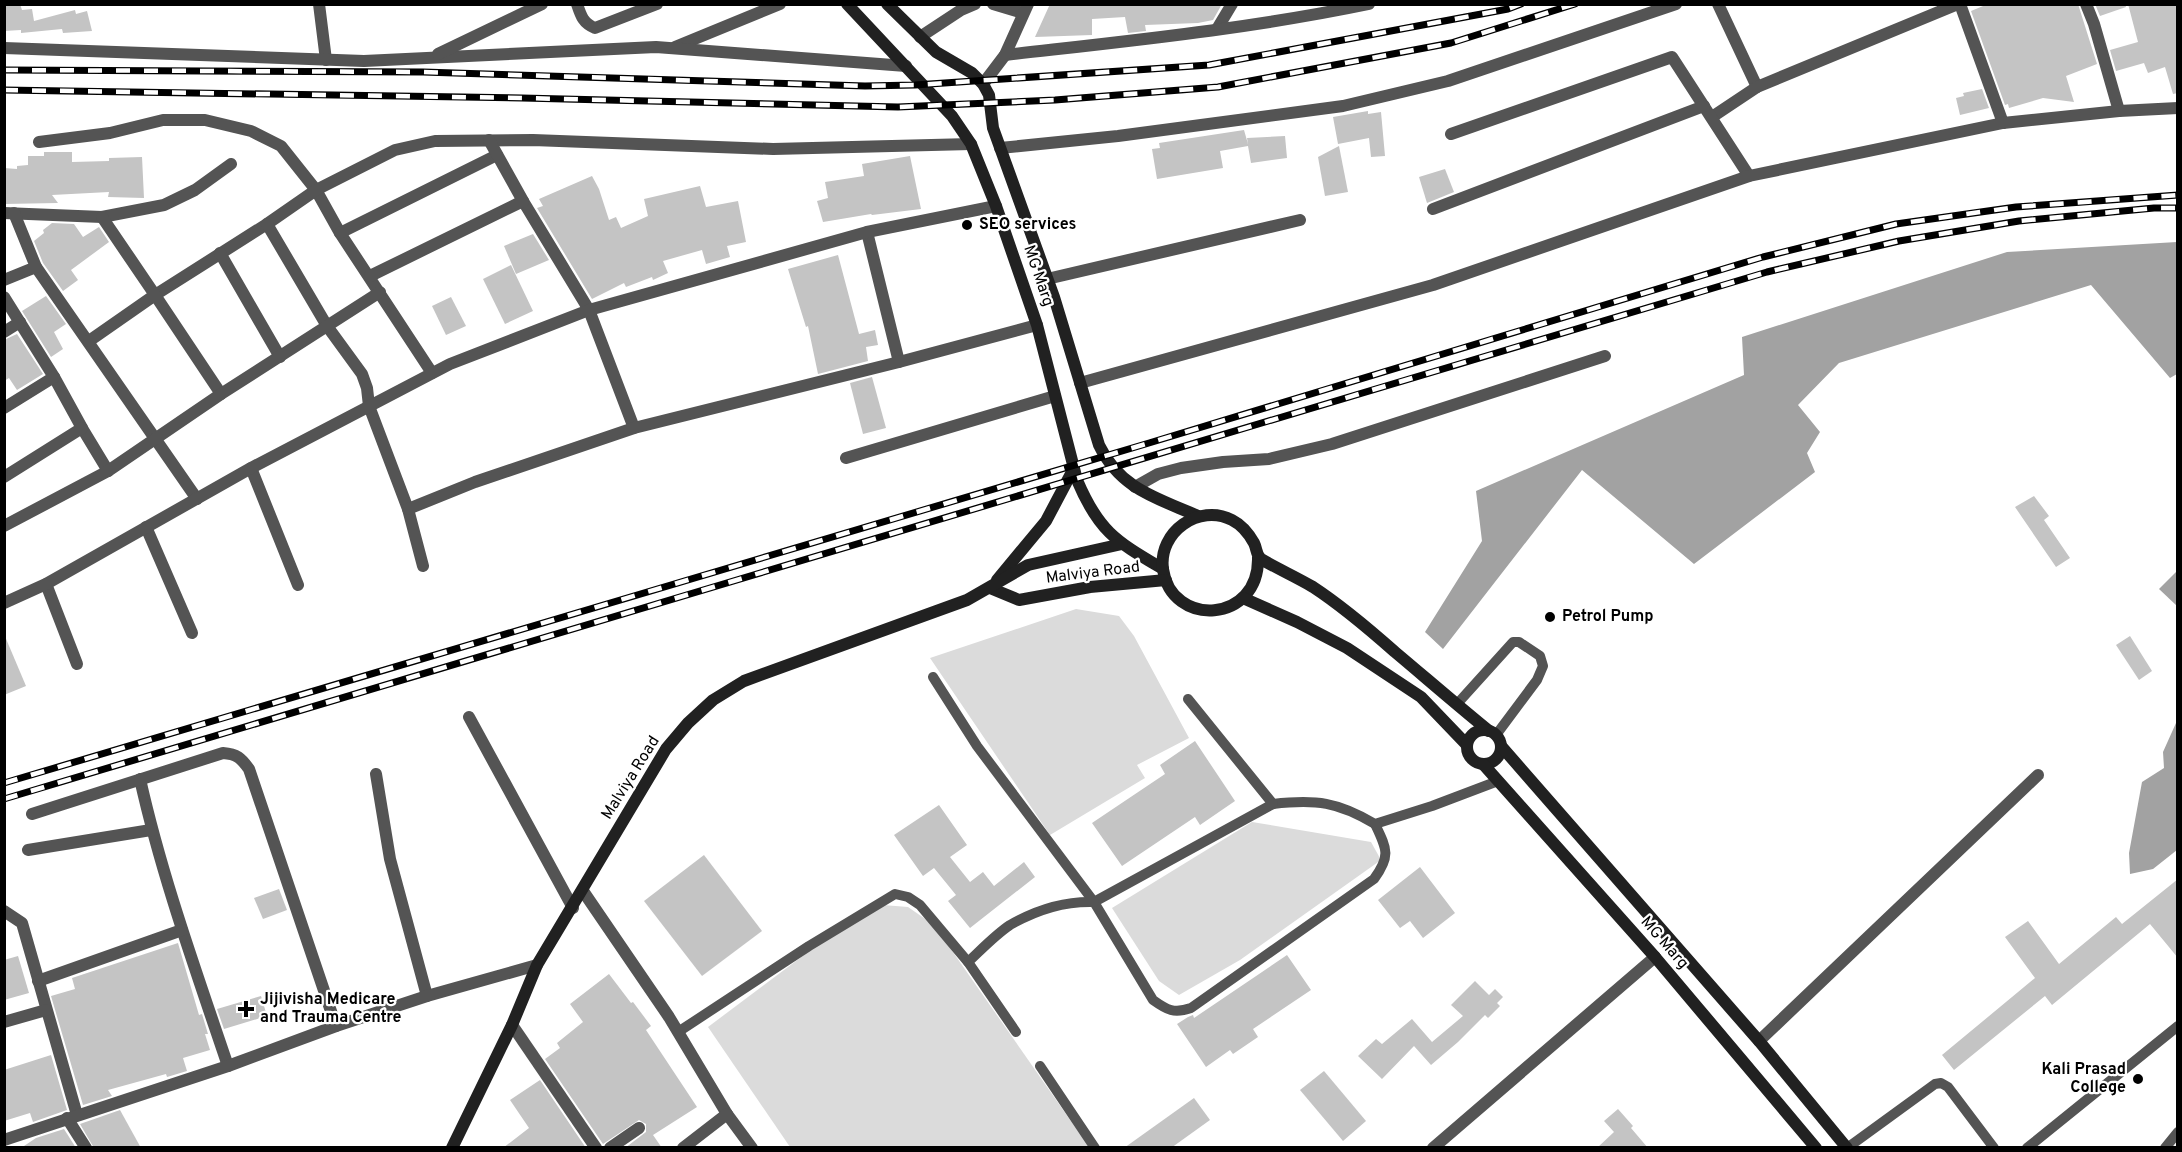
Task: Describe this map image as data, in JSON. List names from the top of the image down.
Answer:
{
  "streets": {
    "main road": ["MG Marg", "Malviya Road"]
  },
  "crossings": [
    ["MG Marg", "Malviya Road"]
  ],
  "places": {
    "other": ["SEO services", "Petrol Pump", "Kali Prasad College"],
    "health": ["Jijivisha Medicare and Trauma Centre"]
  }
}
